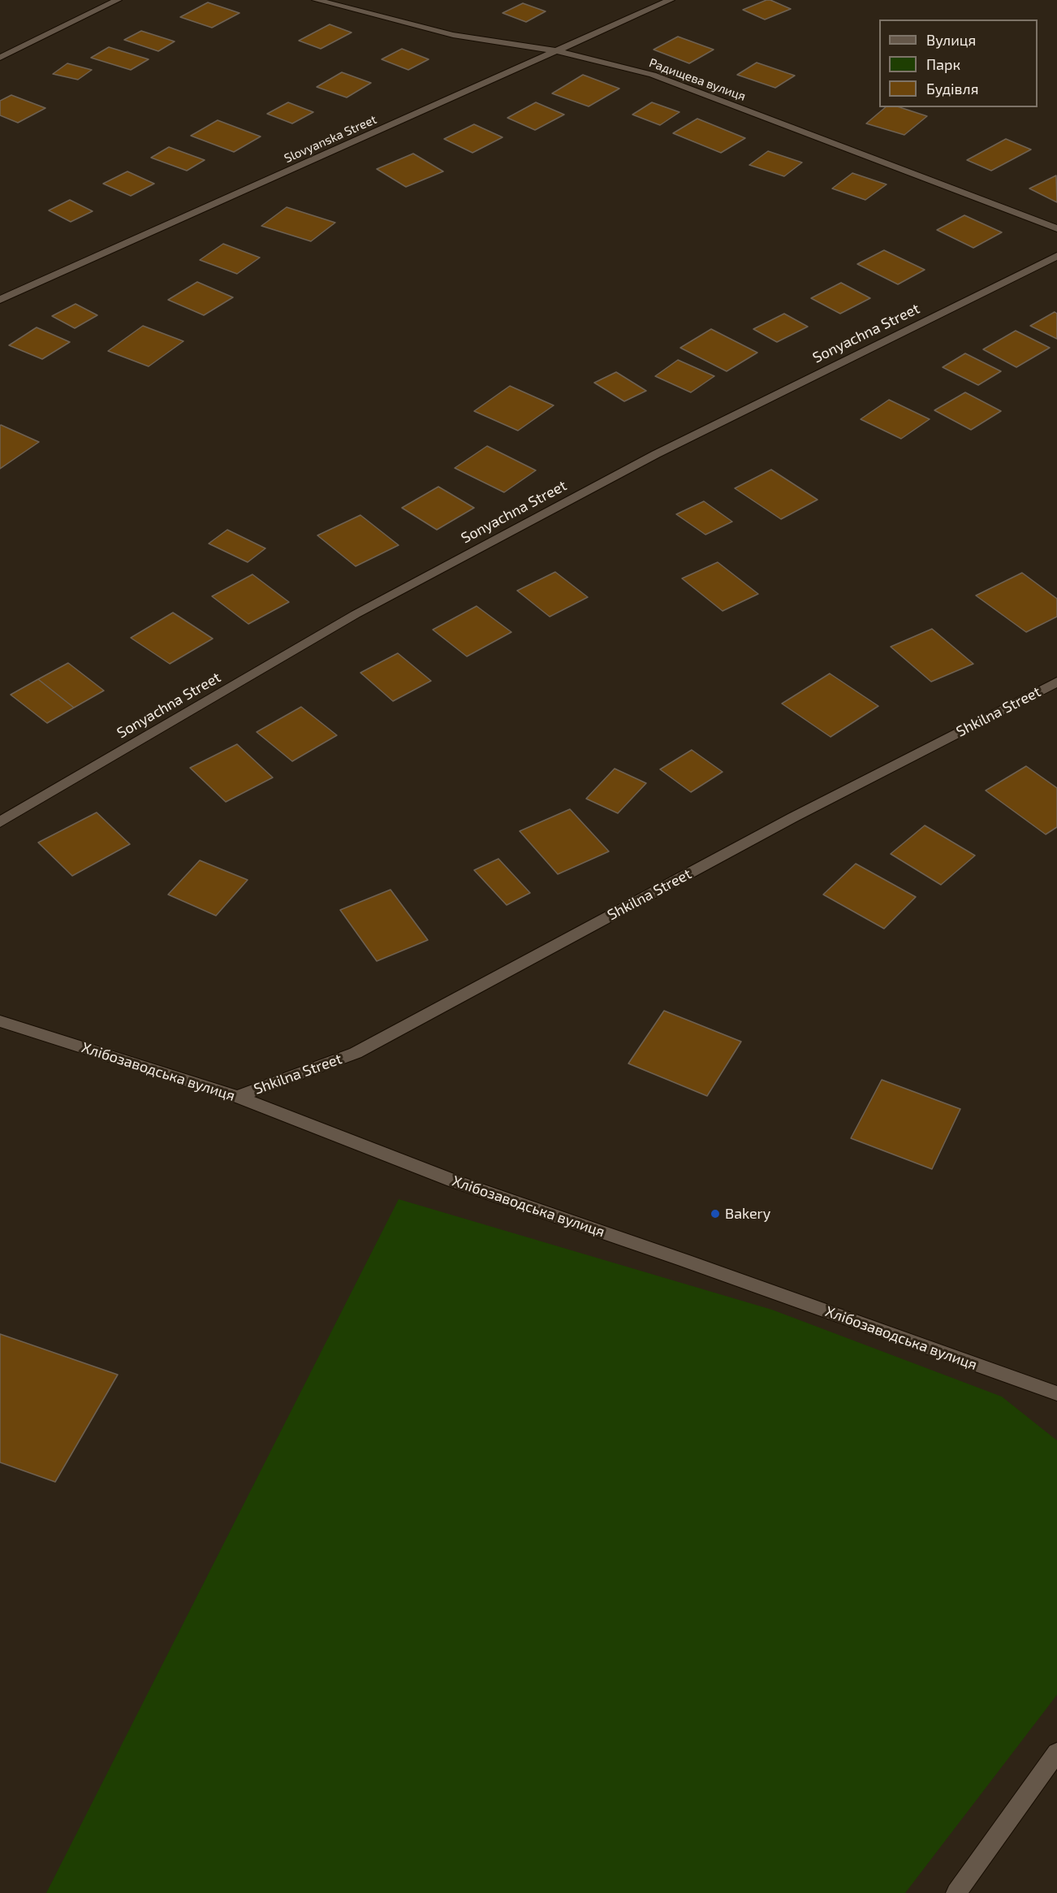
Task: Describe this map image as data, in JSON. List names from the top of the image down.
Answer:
{
  "streets": {
    "street": [
      "Радищева вулиця",
      "Slovyanska Street",
      "Sonyachna Street",
      "Shkilna Street",
      "Хлібозаводська вулиця"
    ]
  },
  "crossings": [
    ["Радищева вулиця", "Slovyanska Street"],
    ["Shkilna Street", "Хлібозаводська вулиця"]
  ],
  "places": ["Bakery"],
  "legend": ["Вулиця", "Парк", "Будівля"]
}
